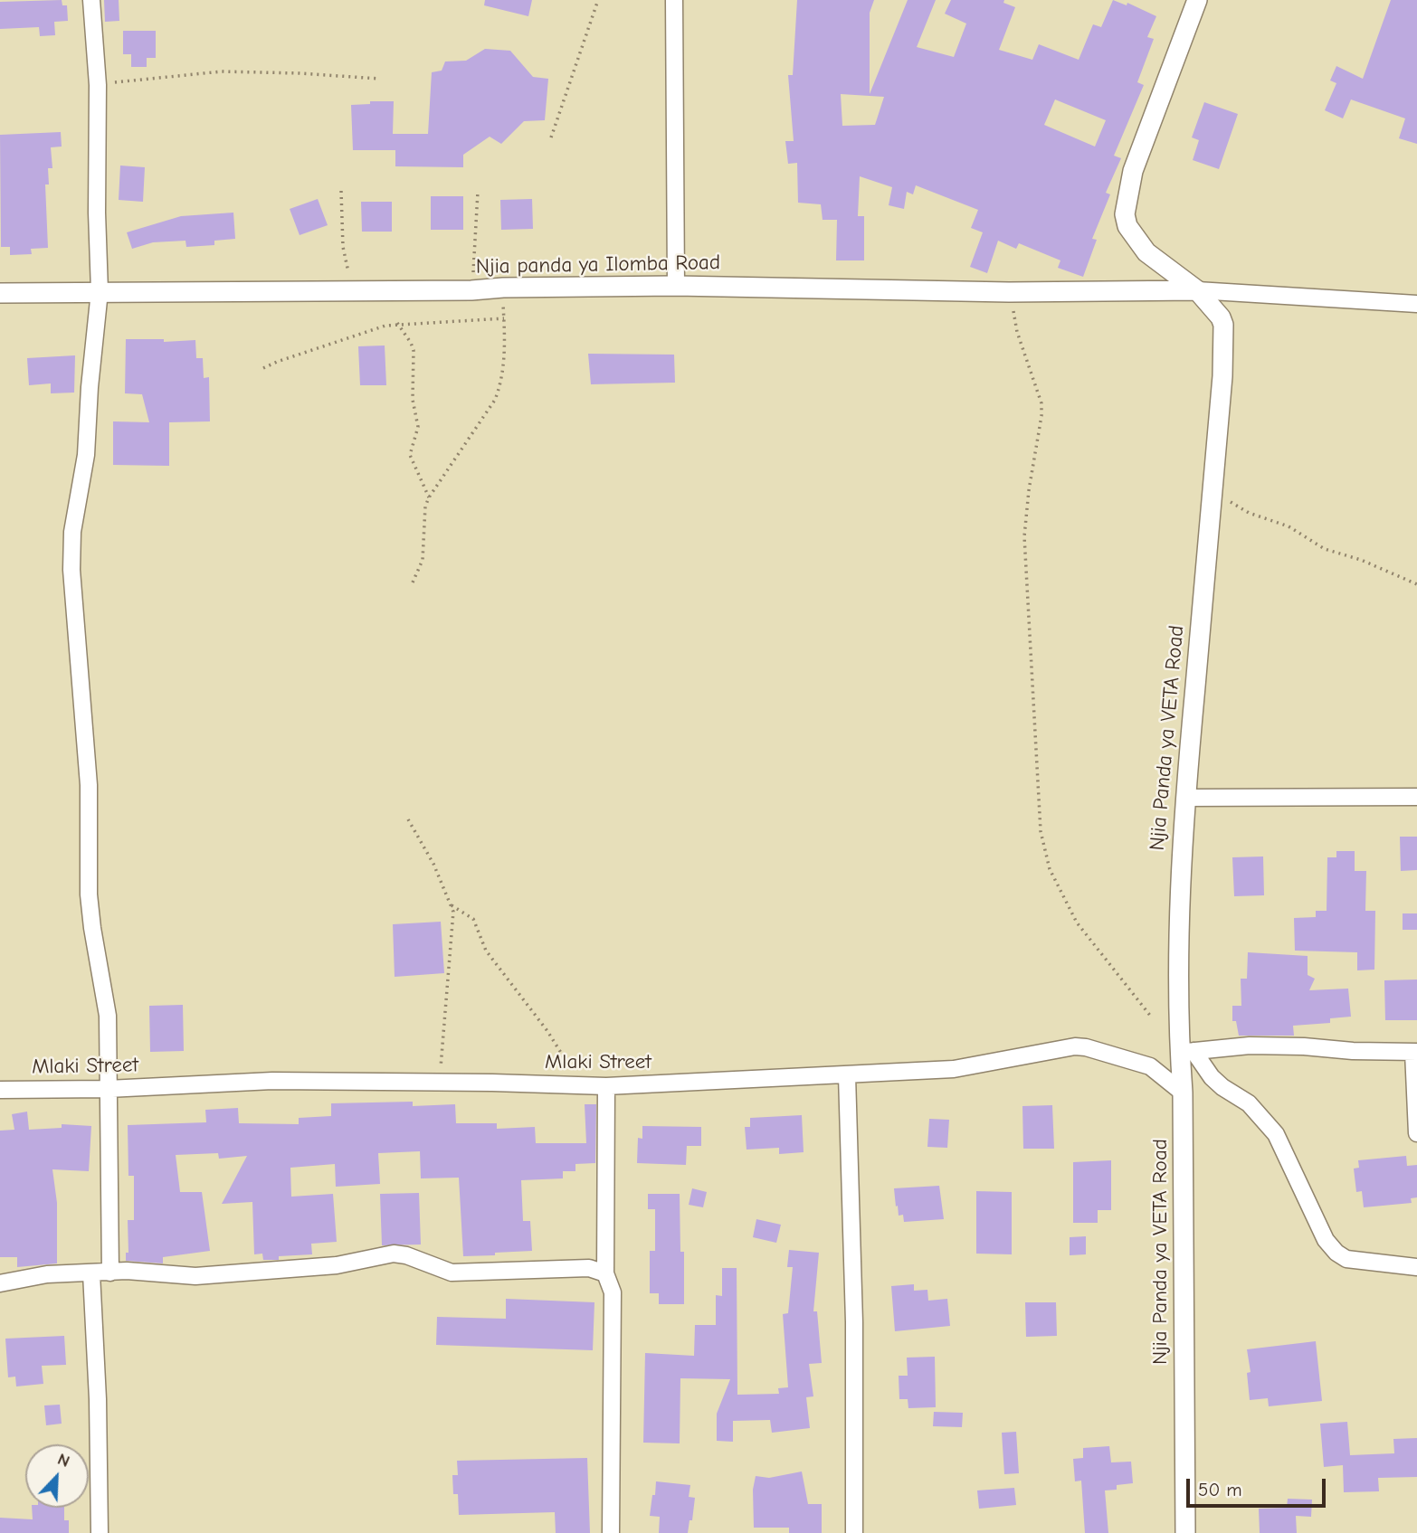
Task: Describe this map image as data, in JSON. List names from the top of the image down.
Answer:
{
  "streets": {
    "street": ["Njia panda ya Ilomba Road", "Njia Panda ya VETA Road", "Mlaki Street"]
  },
  "crossings": [
    ["Njia panda ya Ilomba Road", "Njia Panda ya VETA Road"],
    ["Njia Panda ya VETA Road", "Mlaki Street"]
  ],
  "scale_bar": "50 m",
  "north": "top right"
}
